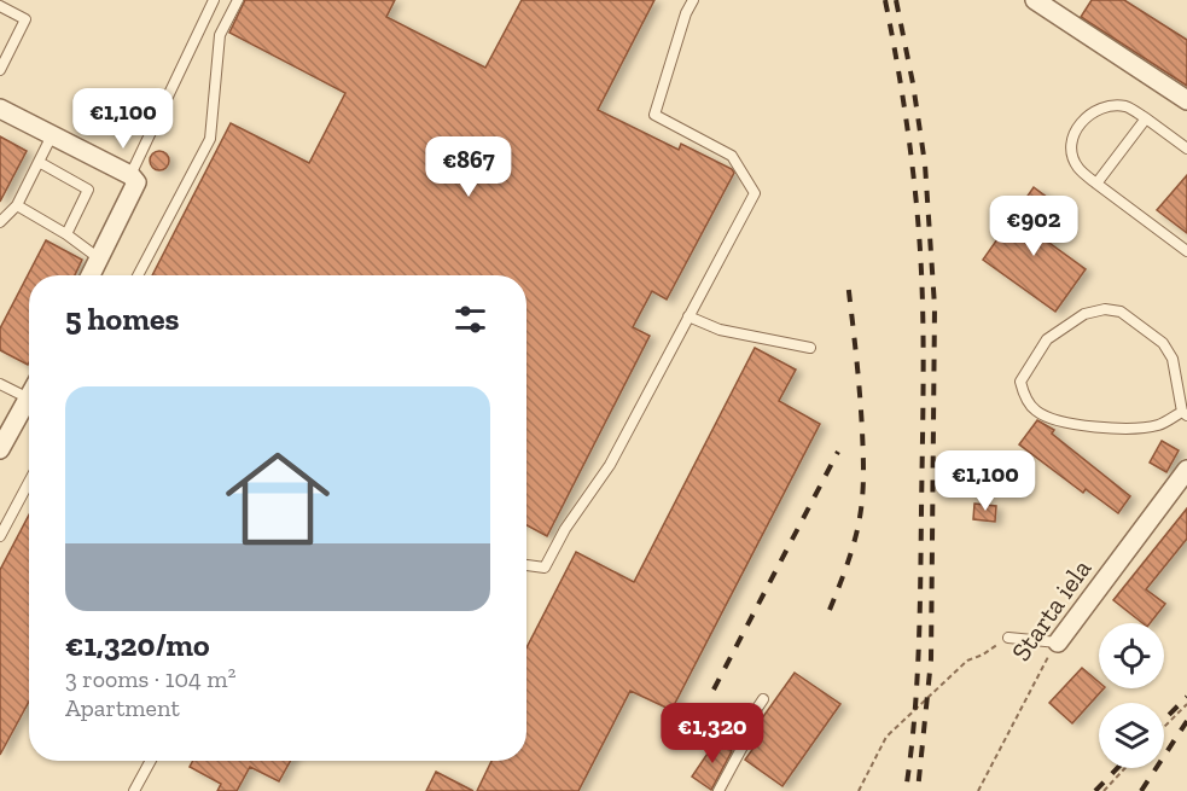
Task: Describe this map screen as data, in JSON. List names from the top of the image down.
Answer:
{
  "streets": {
    "street": ["Starta iela"]
  },
  "page": {
    "price": [
      "€1,100",
      "€867",
      "€902",
      "€1,100",
      "€1,320"
    ],
    "heading": "5 homes",
    "list": [
      {
        "name": "€1,320/mo",
        "note": "3 rooms · 104 m² · Apartment"
      }
    ]
  }
}
